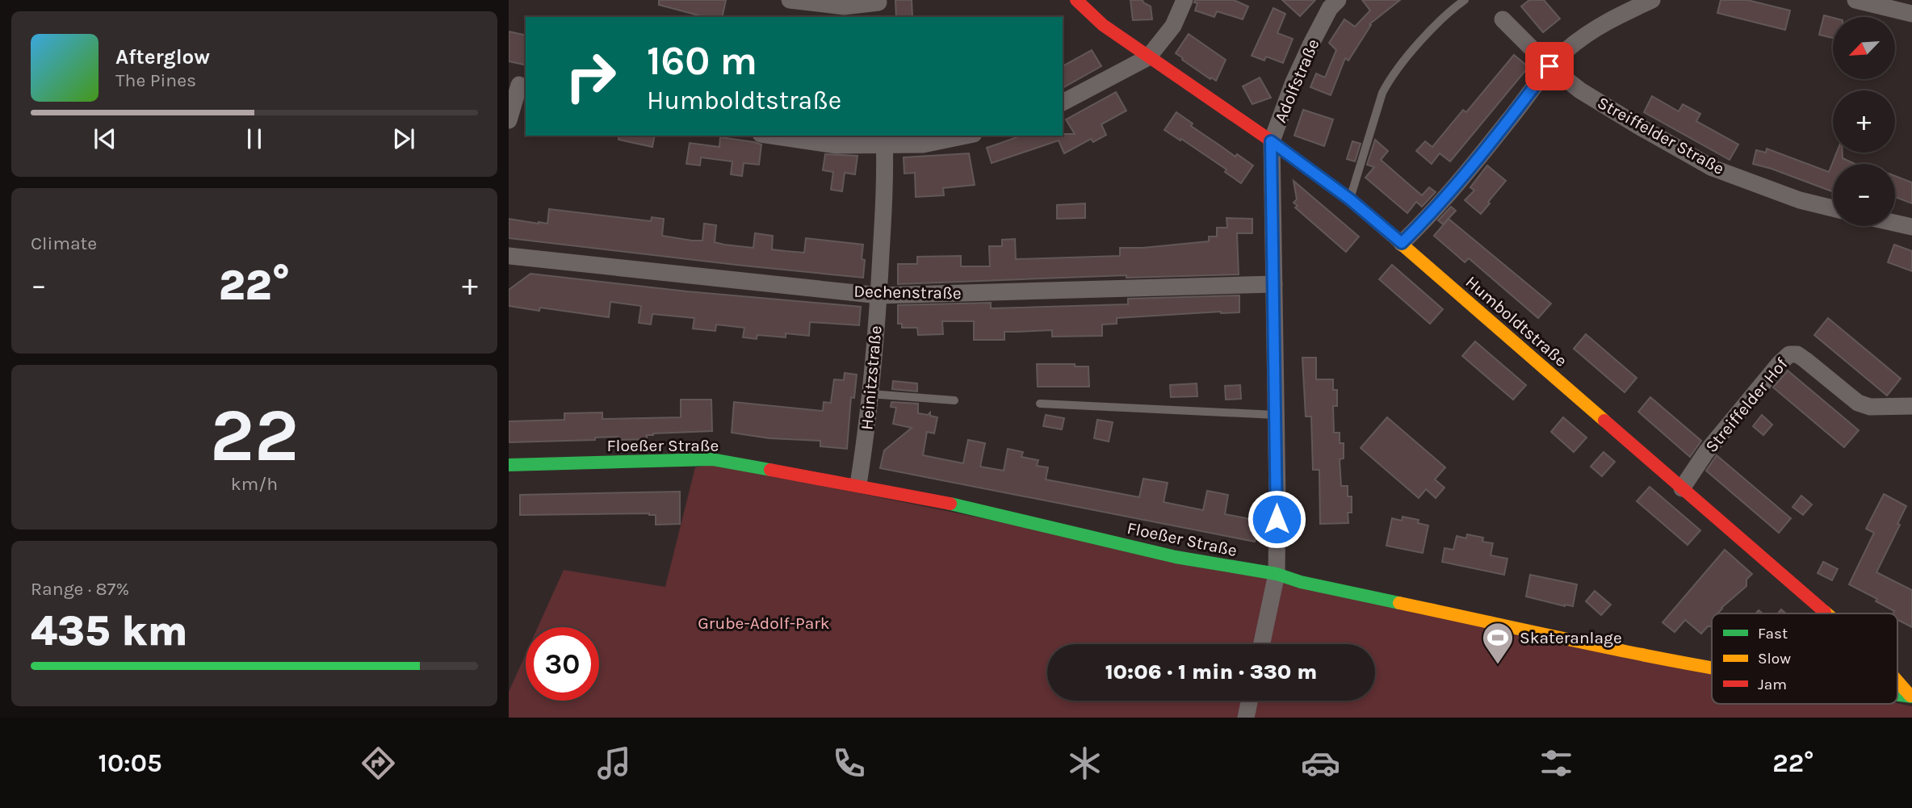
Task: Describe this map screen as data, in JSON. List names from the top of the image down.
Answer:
{
  "streets": {
    "street": [
      "Adolfstraße",
      "Streiffelder Straße",
      "Dechenstraße",
      "Humboldtstraße",
      "Heinitzstraße",
      "Streiffelder Hof",
      "Floeßer Straße"
    ]
  },
  "crossings": [
    ["Adolfstraße", "Dechenstraße"],
    ["Adolfstraße", "Humboldtstraße"],
    ["Adolfstraße", "Floeßer Straße"],
    ["Dechenstraße", "Heinitzstraße"],
    ["Humboldtstraße", "Streiffelder Hof"],
    ["Heinitzstraße", "Floeßer Straße"]
  ],
  "parks": ["Grube-Adolf-Park"],
  "places": {
    "sports": ["Skateranlage"]
  },
  "legend": ["Fast", "Slow", "Jam"],
  "north": "bottom left",
  "page": {
    "map_buttons": ["+", "−"],
    "turn": ["160 m", "Humboldtstraße"],
    "song": ["Afterglow", "The Pines"],
    "tile": [
      "Climate",
      ["22", "km/h"],
      ["Range · 87%", "435 km"]
    ],
    "heat": ["−", "22°", "+"],
    "limit": "30",
    "trip": "10:06 · 1 min · 330 m",
    "tabs": ["10:05", "22°"]
  }
}
